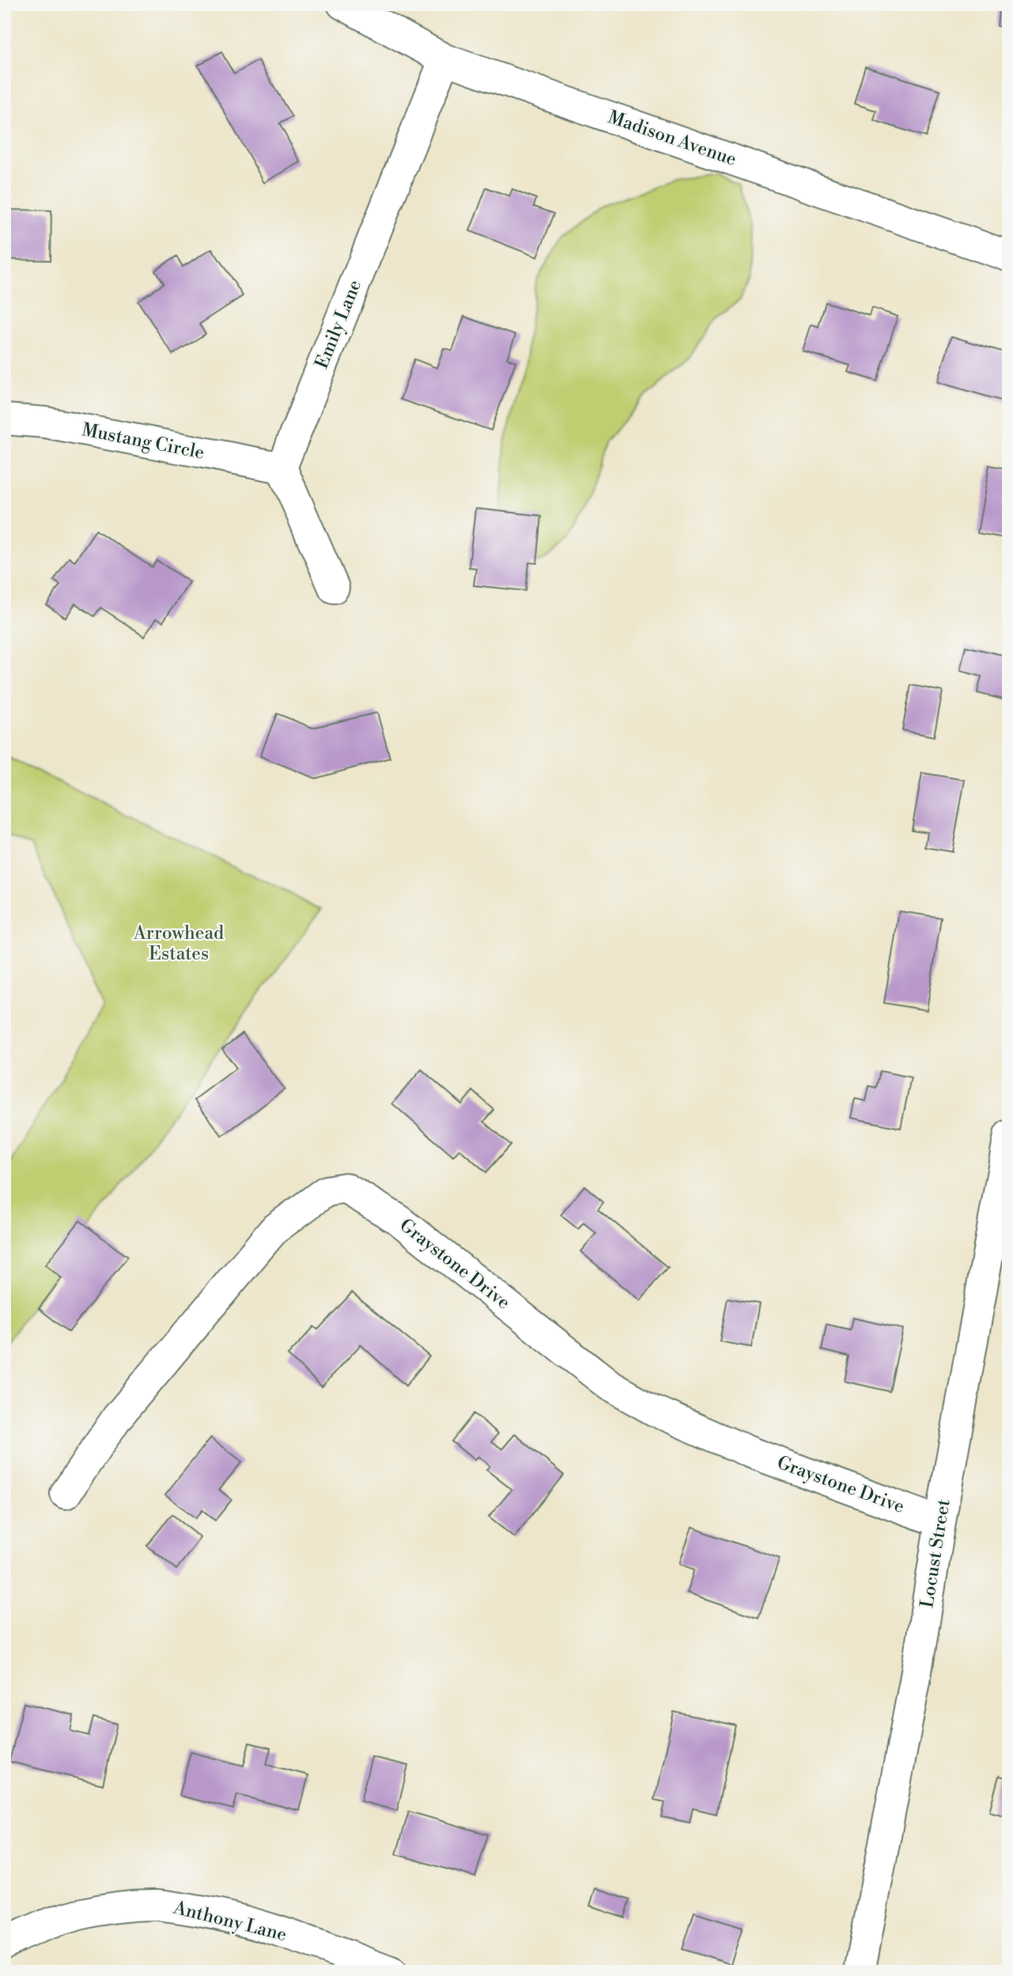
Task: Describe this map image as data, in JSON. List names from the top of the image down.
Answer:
{
  "streets": {
    "street": [
      "Madison Avenue",
      "Emily Lane",
      "Mustang Circle",
      "Graystone Drive",
      "Locust Street",
      "Anthony Lane"
    ]
  },
  "crossings": [
    ["Madison Avenue", "Emily Lane"],
    ["Emily Lane", "Mustang Circle"],
    ["Graystone Drive", "Locust Street"]
  ],
  "parks": ["Arrowhead Estates"]
}
